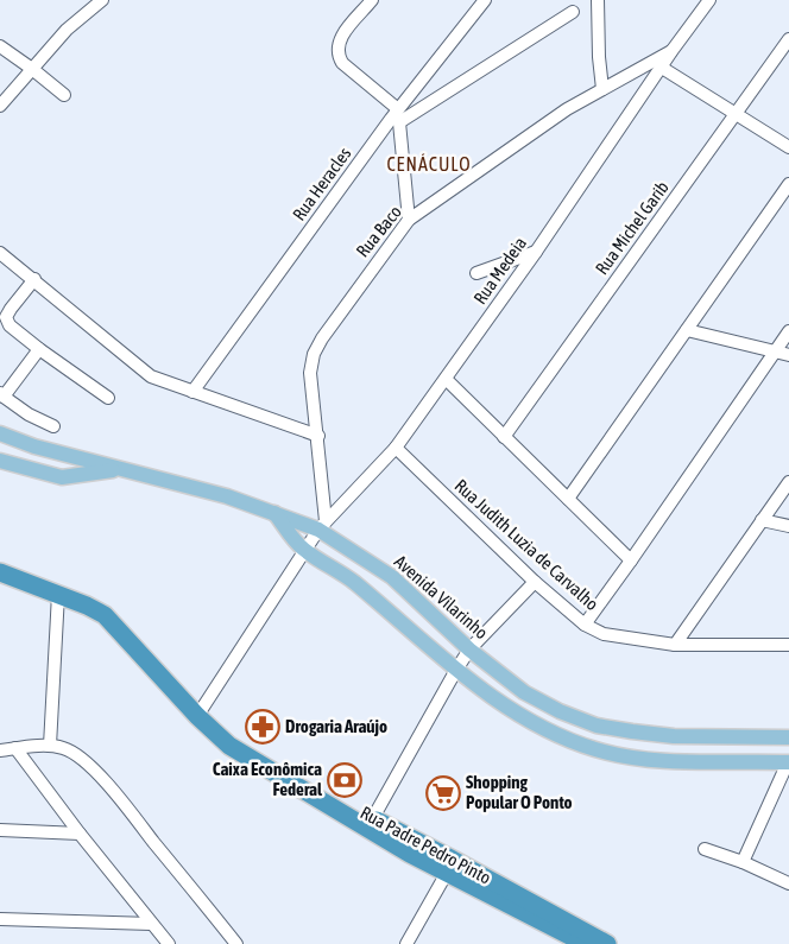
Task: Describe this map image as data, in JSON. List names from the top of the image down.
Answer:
{
  "streets": {
    "highway": ["Rua Padre Pedro Pinto"],
    "main road": ["Avenida Vilarinho"],
    "street": [
      "Rua Heracles",
      "Rua Michel Garib",
      "Rua Baco",
      "Rua Medeia",
      "Rua Judith Luzia de Carvalho"
    ]
  },
  "crossings": [
    ["Rua Baco", "Rua Medeia"],
    ["Rua Baco", "Avenida Vilarinho"],
    ["Rua Medeia", "Rua Judith Luzia de Carvalho"],
    ["Rua Medeia", "Avenida Vilarinho"],
    ["Rua Medeia", "Rua Padre Pedro Pinto"]
  ],
  "districts": ["CENÁCULO"],
  "places": {
    "pharmacy": ["Drogaria Araújo"],
    "bank": ["Caixa Econômica Federal"],
    "supermarket": ["Shopping Popular O Ponto"]
  }
}
